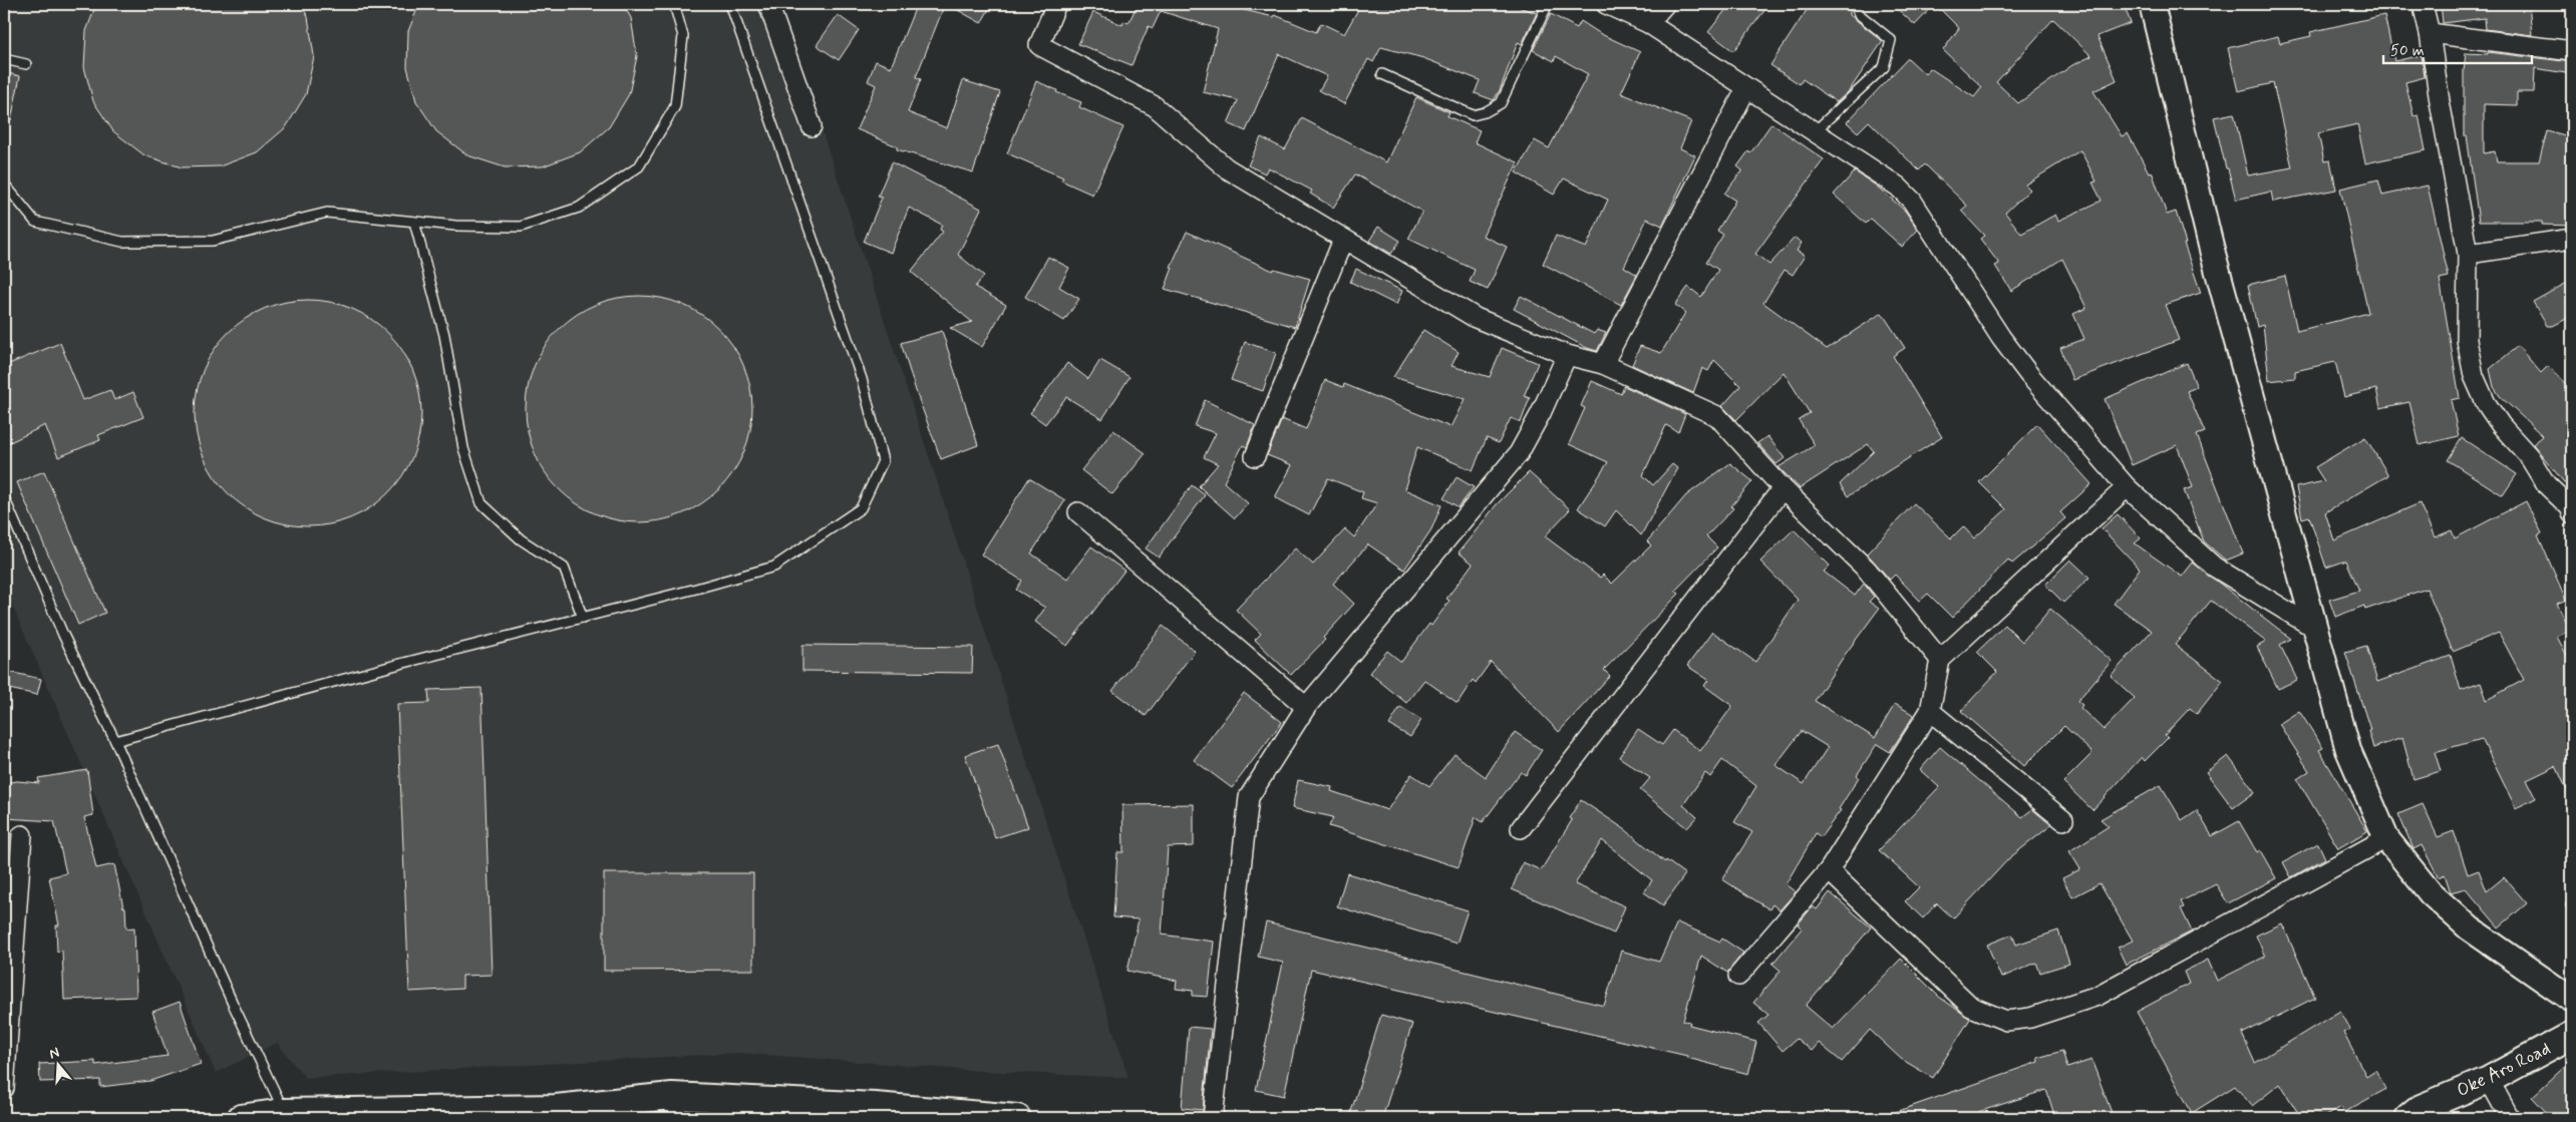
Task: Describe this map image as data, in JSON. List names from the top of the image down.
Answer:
{
  "streets": {
    "main road": ["Oke Aro Road"]
  },
  "scale_bar": "50 m",
  "north": "top"
}
